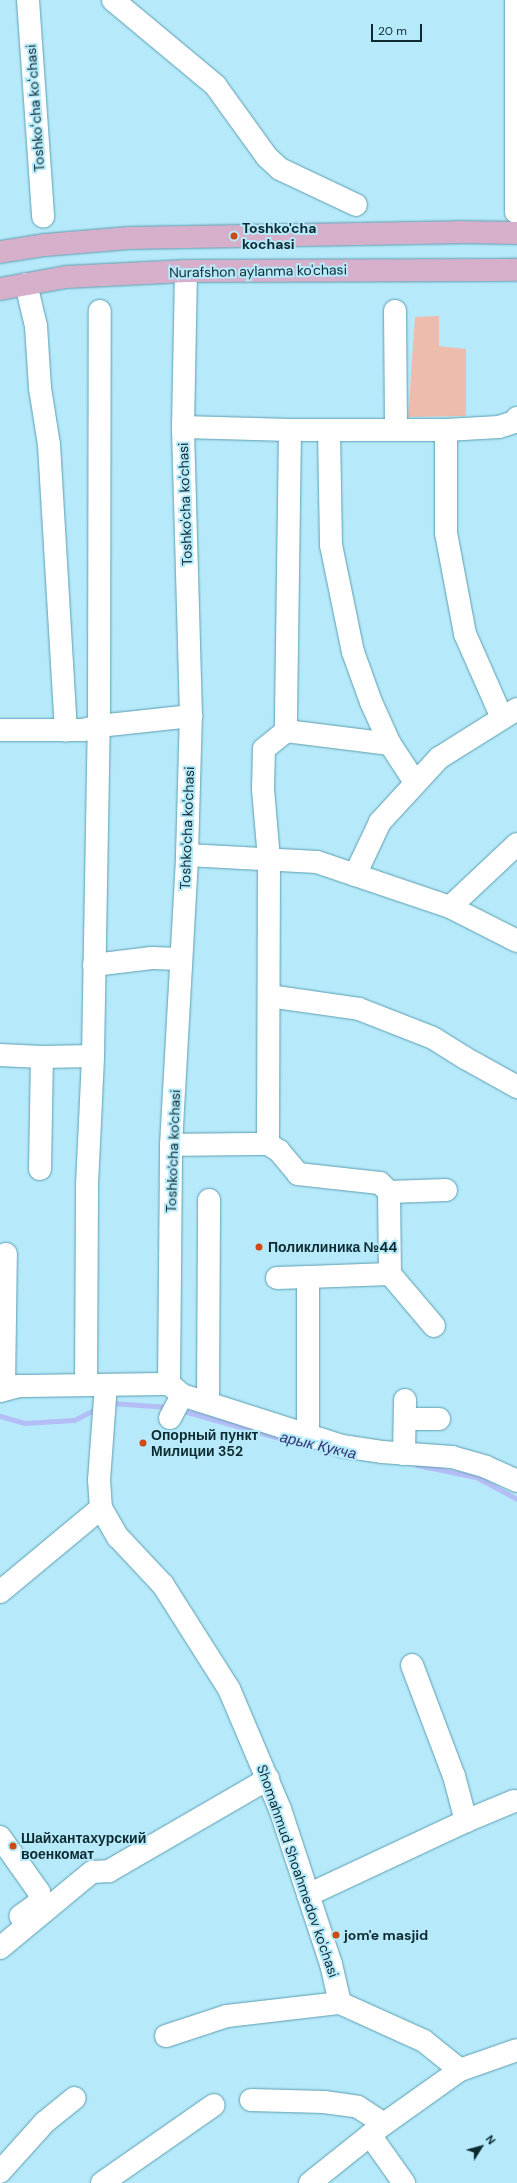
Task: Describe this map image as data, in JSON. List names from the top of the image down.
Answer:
{
  "streets": {
    "main road": ["Nurafshon aylanma ko'chasi"],
    "street": ["Toshkoʻcha koʻchasi", "Toshko'cha ko'chasi", "Shomahmud Shoahmedov ko'chasi"]
  },
  "crossings": [
    ["Nurafshon aylanma ko'chasi", "Toshko'cha ko'chasi"]
  ],
  "water": ["арык Кукча"],
  "places": [
    "Toshko'cha kochasi",
    "Поликлиника №44",
    "Опорный пункт Милиции 352",
    "Шайхантахурский военкомат",
    "jom'e masjid"
  ],
  "scale_bar": "20 m",
  "north": "top right"
}
